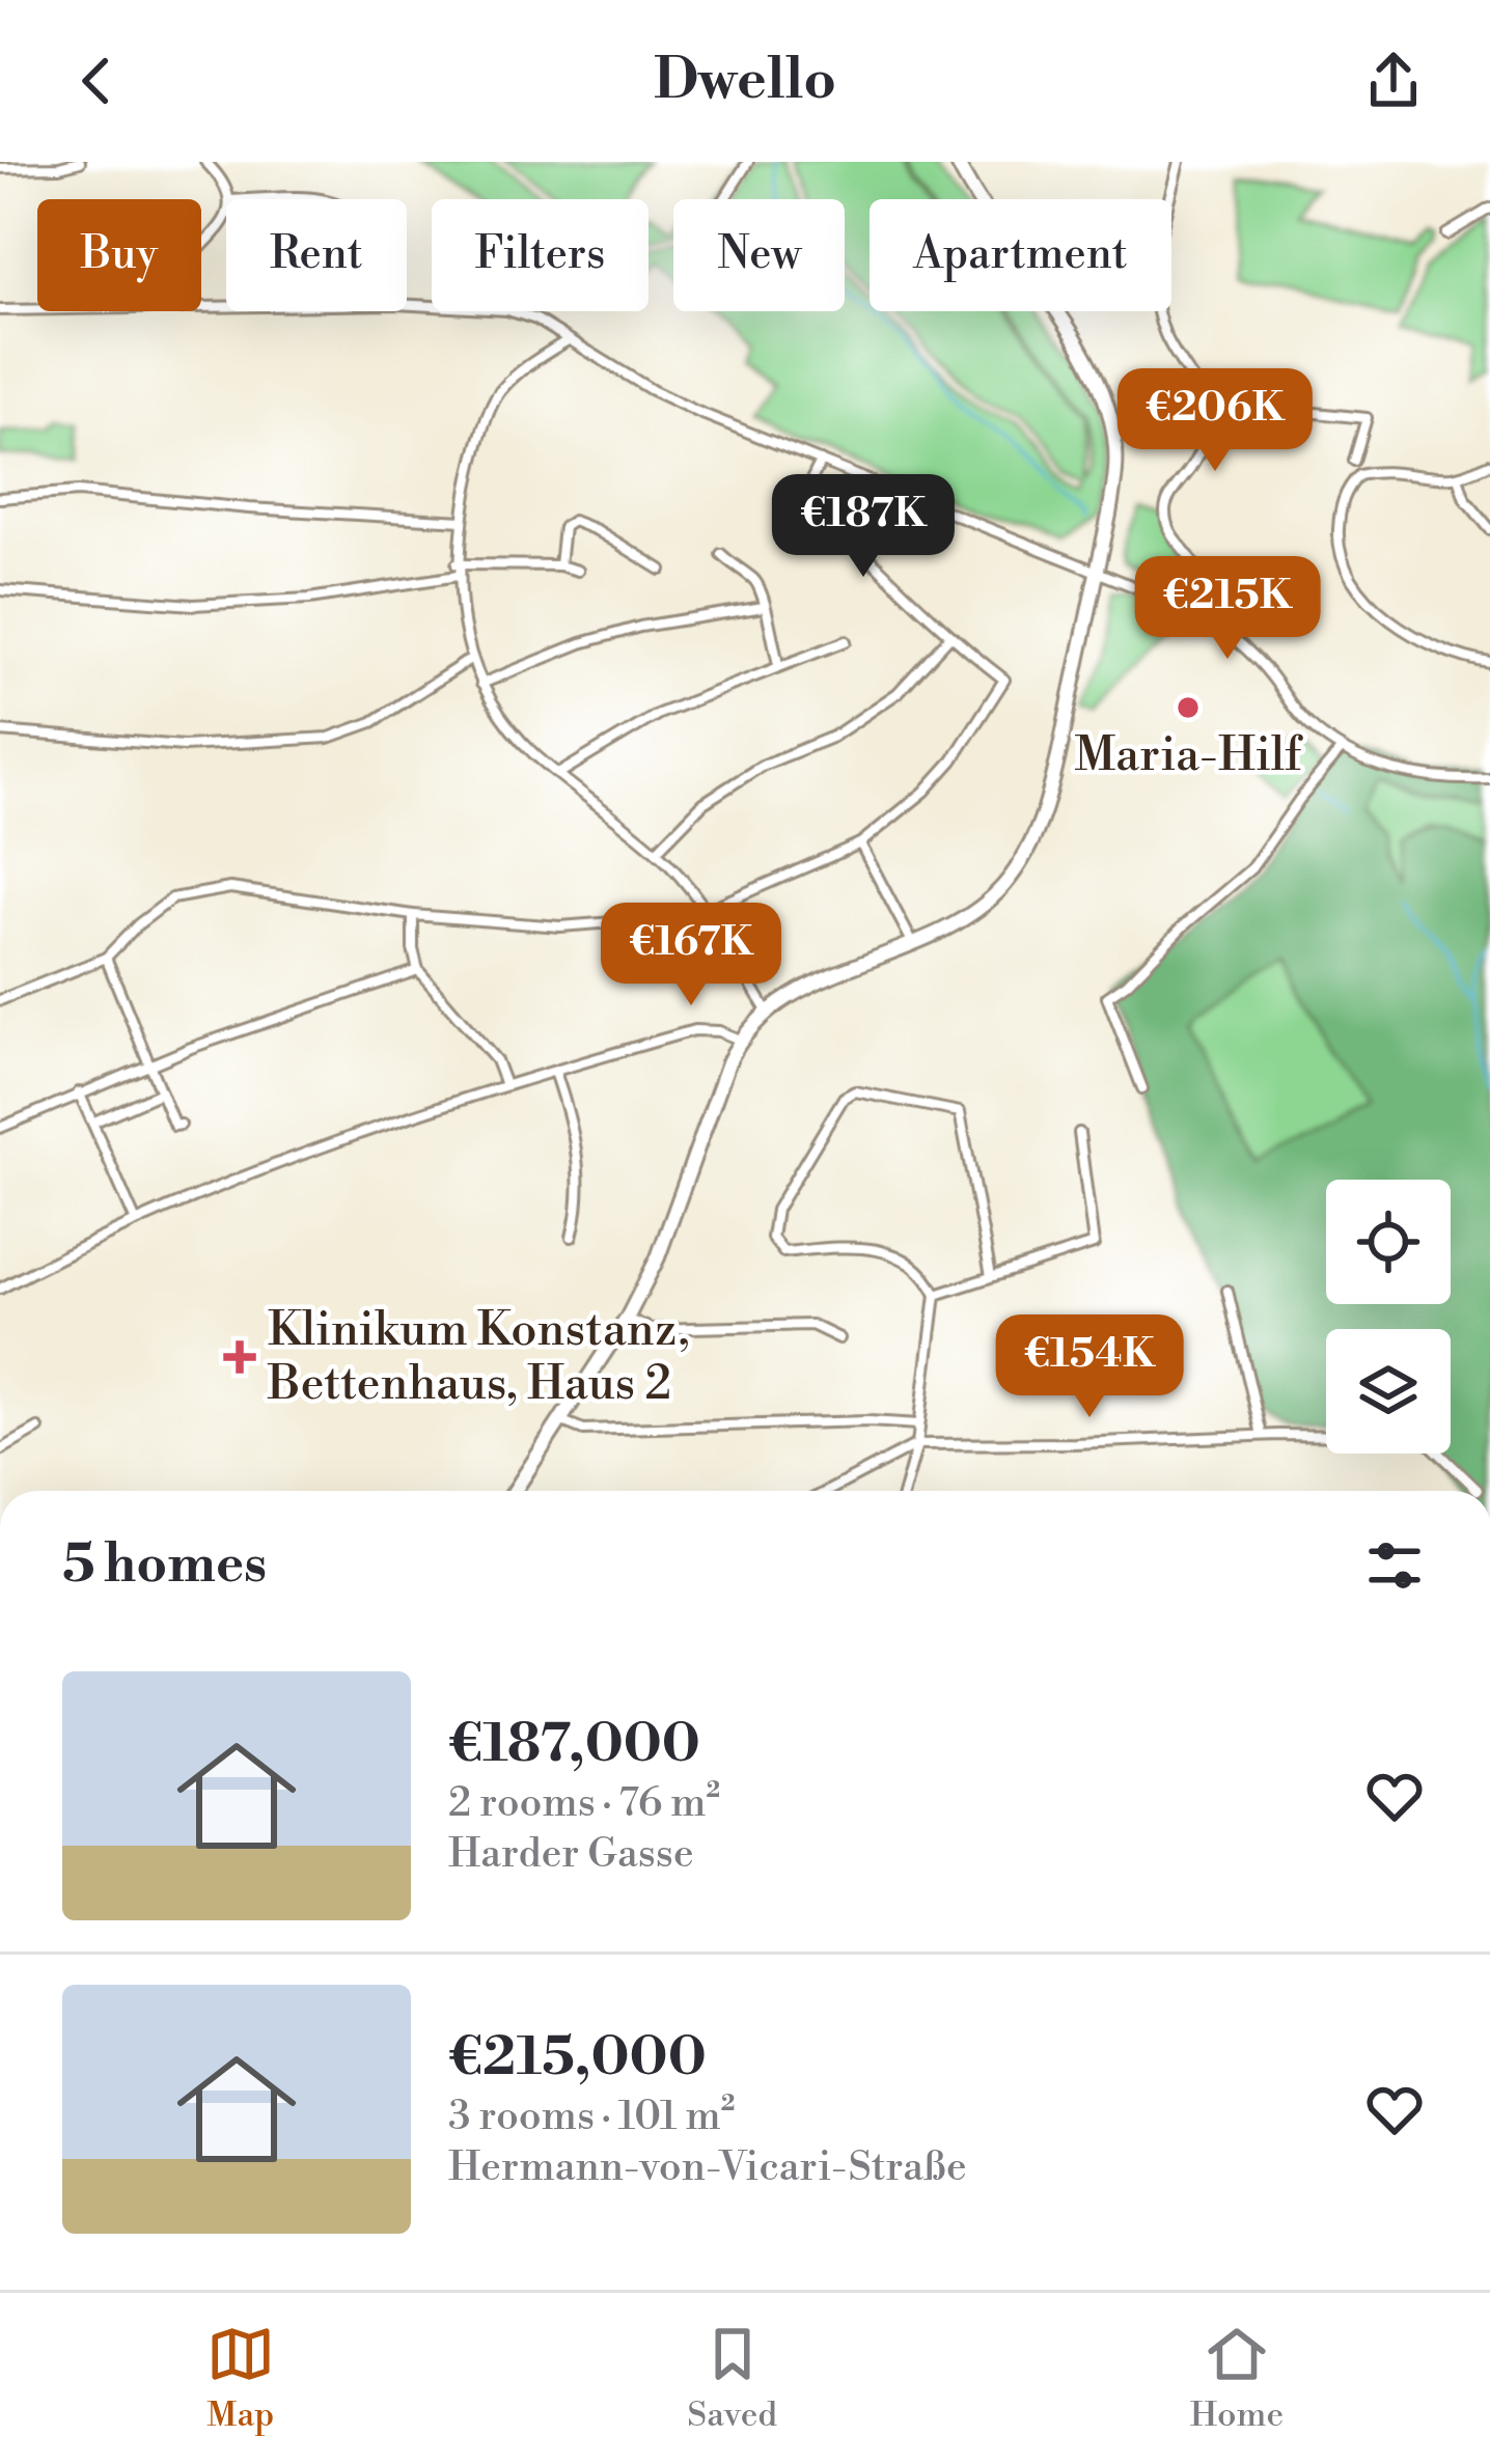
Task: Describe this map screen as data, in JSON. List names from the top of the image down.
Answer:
{
  "places": {
    "other": ["Maria-Hilf"],
    "health": ["Klinikum Konstanz, Bettenhaus, Haus 2"]
  },
  "page": {
    "header": "Dwello",
    "chip": [
      "Buy",
      "Rent",
      "Filters",
      "New",
      "Apartment"
    ],
    "price": [
      "€206K",
      "€187K",
      "€215K",
      "€167K",
      "€154K"
    ],
    "heading": "5 homes",
    "list": [
      {
        "name": "€187,000",
        "note": "2 rooms · 76 m² · Harder Gasse"
      },
      {
        "name": "€215,000",
        "note": "3 rooms · 101 m² · Hermann-von-Vicari-Straße"
      }
    ],
    "tabs": ["Map", "Saved", "Home"]
  }
}
